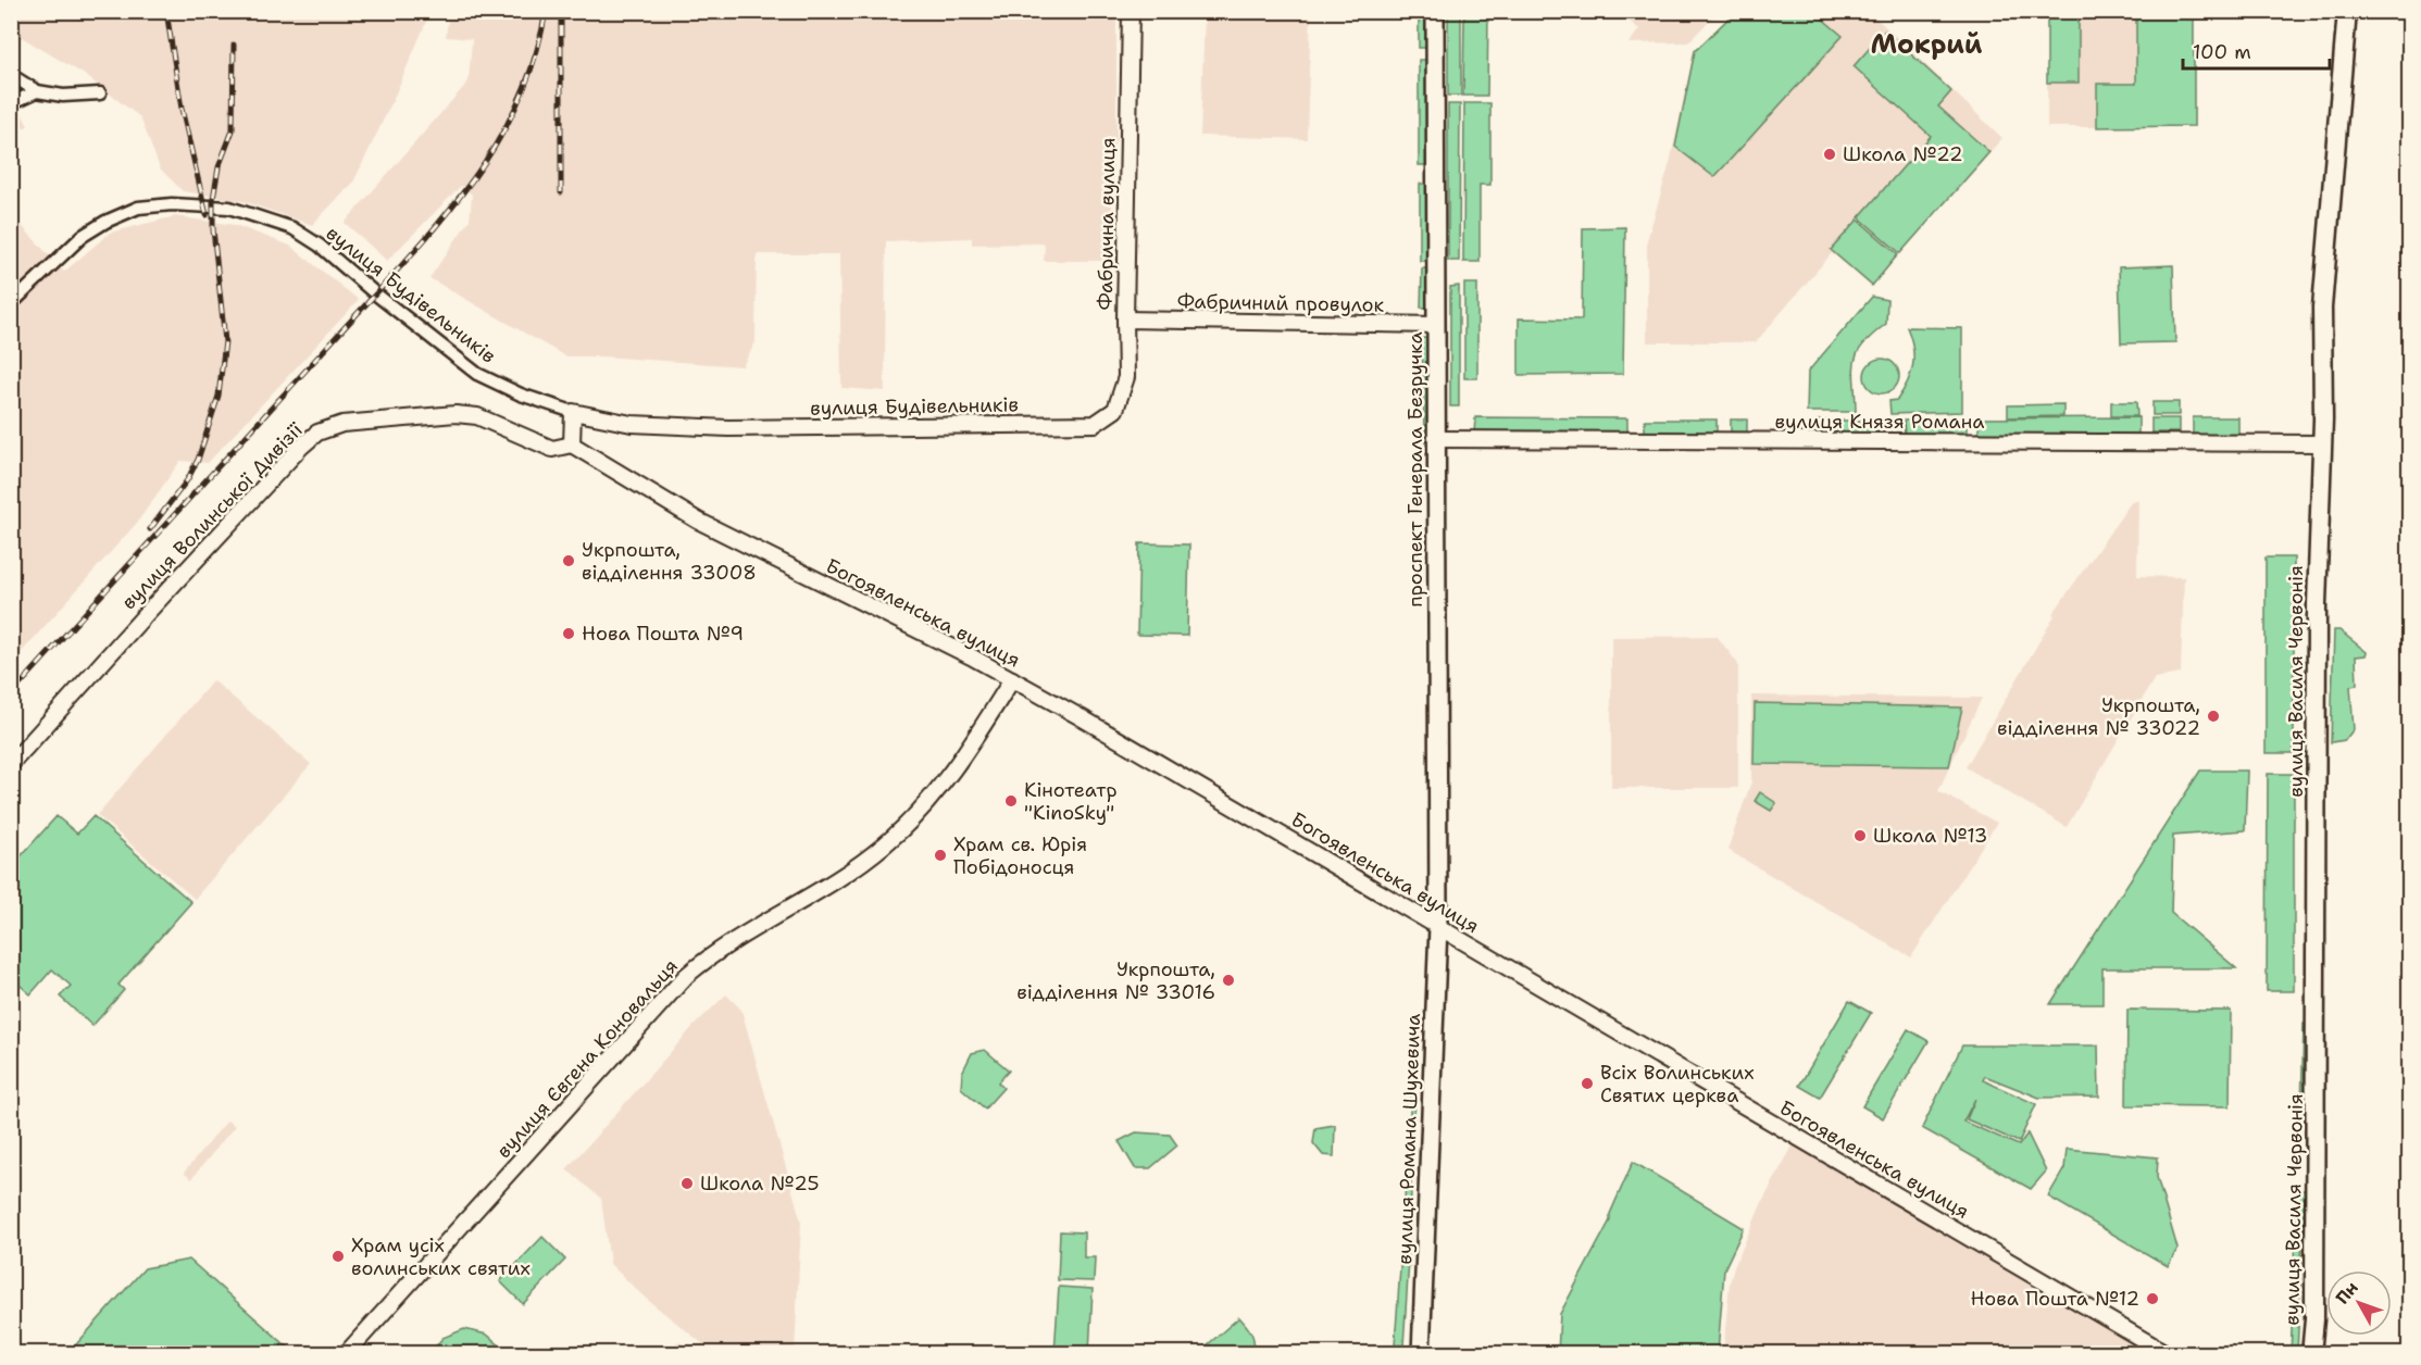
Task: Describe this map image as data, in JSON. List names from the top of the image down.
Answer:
{
  "streets": {
    "main road": ["проспект Генерала Безручка", "вулиця Василя Червонія", "вулиця Романа Шухевича"],
    "street": [
      "Фабрична вулиця",
      "вулиця Будівельників",
      "Фабричний провулок",
      "вулиця Князя Романа",
      "вулиця Волинської Дивізії",
      "Богоявленська вулиця",
      "вулиця Євгена Коновальця"
    ]
  },
  "crossings": [
    ["Фабрична вулиця", "вулиця Будівельників"],
    ["Фабрична вулиця", "Фабричний провулок"],
    ["Фабричний провулок", "проспект Генерала Безручка"],
    ["вулиця Князя Романа", "проспект Генерала Безручка"],
    ["вулиця Князя Романа", "вулиця Василя Червонія"],
    ["проспект Генерала Безручка", "Богоявленська вулиця"],
    ["проспект Генерала Безручка", "вулиця Романа Шухевича"],
    ["вулиця Волинської Дивізії", "Богоявленська вулиця"],
    ["Богоявленська вулиця", "вулиця Євгена Коновальця"],
    ["Богоявленська вулиця", "вулиця Романа Шухевича"]
  ],
  "districts": ["Мокрий"],
  "places": [
    "Школа №22",
    "Укрпошта, відділення 33008",
    "Нова Пошта №9",
    "Укрпошта, відділення № 33022",
    "Кінотеатр \"KinoSky\"",
    "Школа №13",
    "Храм св. Юрія Побідоносця",
    "Укрпошта, відділення № 33016",
    "Всіх Волинських Святих церква",
    "Школа №25",
    "Храм усіх волинських святих",
    "Нова Пошта №12"
  ],
  "scale_bar": "100 m",
  "north": "top left"
}
